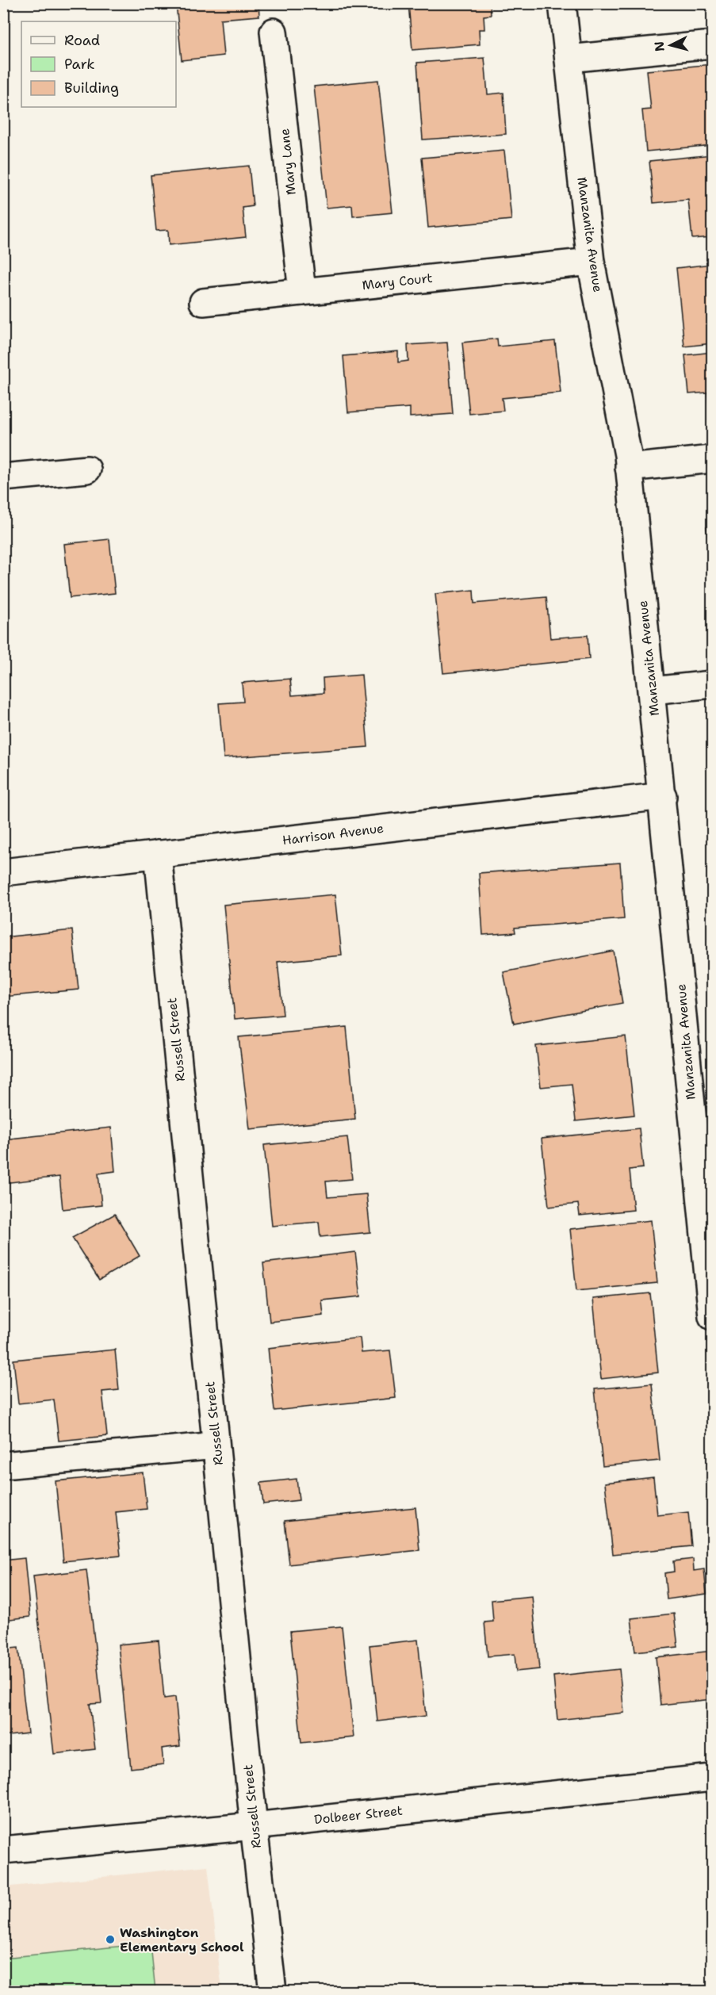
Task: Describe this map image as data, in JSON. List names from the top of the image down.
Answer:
{
  "streets": {
    "street": [
      "Mary Lane",
      "Manzanita Avenue",
      "Mary Court",
      "Harrison Avenue",
      "Russell Street",
      "Dolbeer Street"
    ]
  },
  "crossings": [
    ["Mary Lane", "Mary Court"],
    ["Manzanita Avenue", "Mary Court"],
    ["Manzanita Avenue", "Harrison Avenue"],
    ["Harrison Avenue", "Russell Street"],
    ["Russell Street", "Dolbeer Street"]
  ],
  "places": ["Washington Elementary School"],
  "legend": ["Road", "Park", "Building"],
  "north": "left"
}
